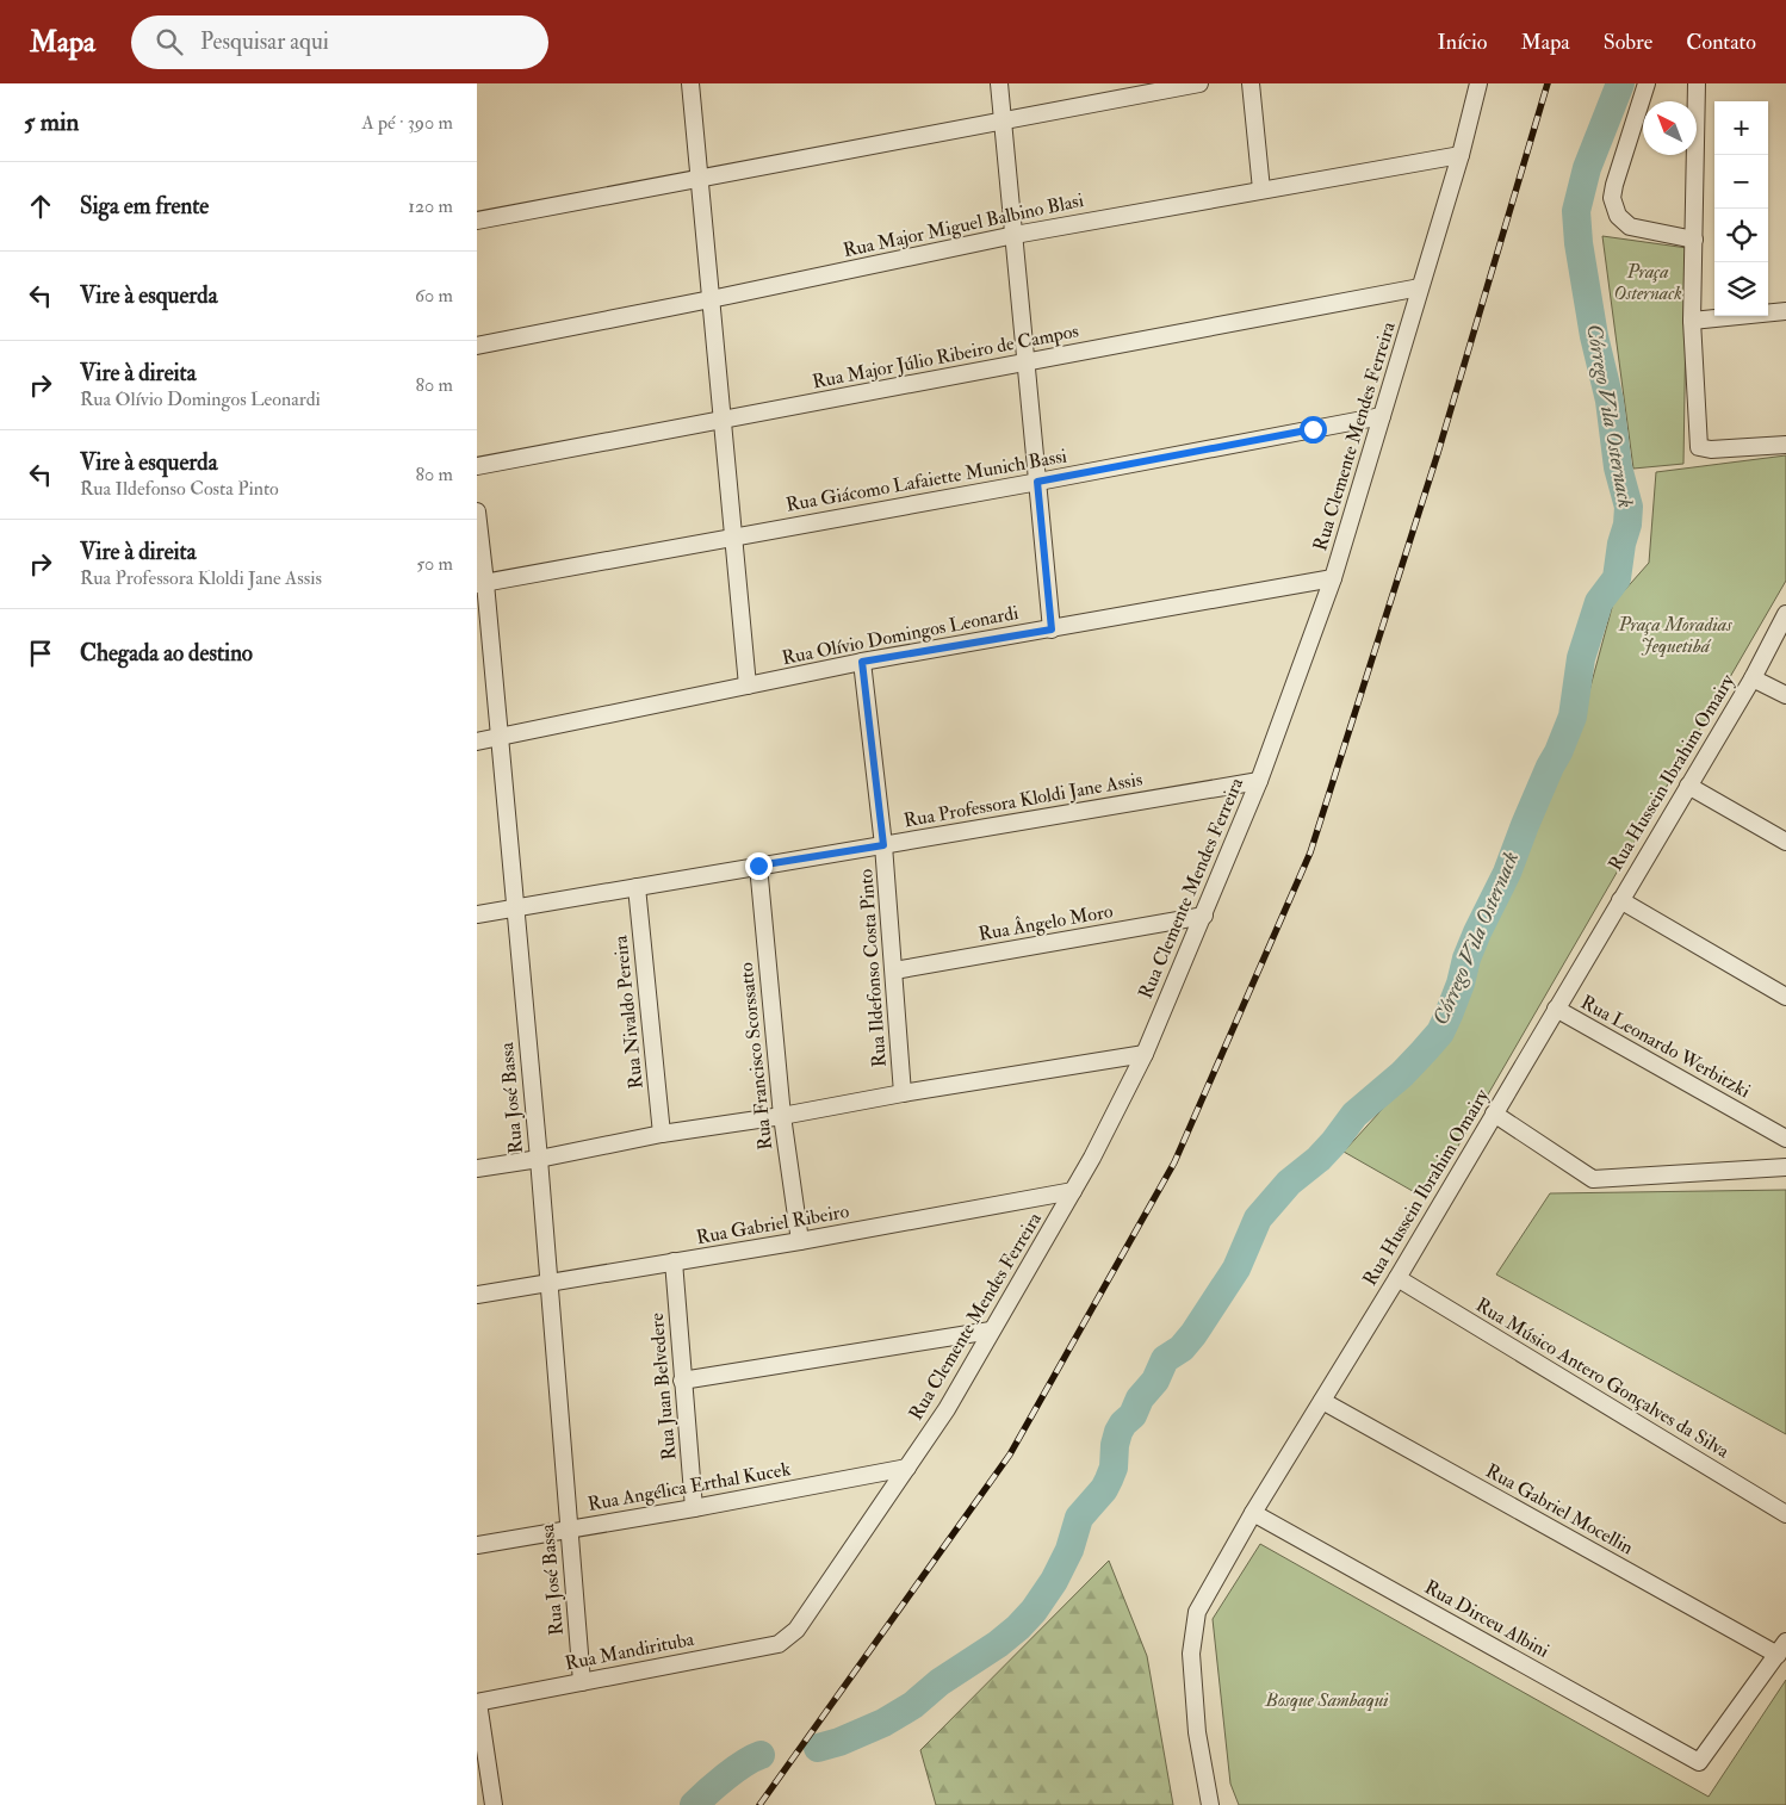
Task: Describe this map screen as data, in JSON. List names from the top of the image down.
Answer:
{
  "streets": {
    "street": [
      "Rua Major Miguel Balbino Blasi",
      "Rua Major Júlio Ribeiro de Campos",
      "Rua Clemente Mendes Ferreira",
      "Rua Giácomo Lafaiette Munich Bassi",
      "Rua Olívio Domingos Leonardi",
      "Rua Hussein Ibrahim Omairy",
      "Rua Professora Kloldi Jane Assis",
      "Rua Ângelo Moro",
      "Rua Ildefonso Costa Pinto",
      "Rua Nivaldo Pereira",
      "Rua Leonardo Werbitzki",
      "Rua Francisco Scorssatto",
      "Rua José Bassa",
      "Rua Gabriel Ribeiro",
      "Rua Músico Antero Gonçalves da Silva",
      "Rua Juan Belvedere",
      "Rua Angélica Erthal Kucek",
      "Rua Gabriel Mocellin",
      "Rua Dirceu Albini",
      "Rua Mandirituba"
    ]
  },
  "crossings": [
    ["Rua Major Miguel Balbino Blasi", "Rua Clemente Mendes Ferreira"],
    ["Rua Major Júlio Ribeiro de Campos", "Rua Clemente Mendes Ferreira"],
    ["Rua Clemente Mendes Ferreira", "Rua Giácomo Lafaiette Munich Bassi"],
    ["Rua Clemente Mendes Ferreira", "Rua Olívio Domingos Leonardi"],
    ["Rua Clemente Mendes Ferreira", "Rua Professora Kloldi Jane Assis"],
    ["Rua Clemente Mendes Ferreira", "Rua Ângelo Moro"],
    ["Rua Clemente Mendes Ferreira", "Rua Gabriel Ribeiro"],
    ["Rua Clemente Mendes Ferreira", "Rua Angélica Erthal Kucek"],
    ["Rua Clemente Mendes Ferreira", "Rua Mandirituba"],
    ["Rua Giácomo Lafaiette Munich Bassi", "Rua José Bassa"],
    ["Rua Olívio Domingos Leonardi", "Rua Ildefonso Costa Pinto"],
    ["Rua Olívio Domingos Leonardi", "Rua José Bassa"],
    ["Rua Hussein Ibrahim Omairy", "Rua Leonardo Werbitzki"],
    ["Rua Hussein Ibrahim Omairy", "Rua Músico Antero Gonçalves da Silva"],
    ["Rua Hussein Ibrahim Omairy", "Rua Gabriel Mocellin"],
    ["Rua Hussein Ibrahim Omairy", "Rua Dirceu Albini"],
    ["Rua Professora Kloldi Jane Assis", "Rua Ildefonso Costa Pinto"],
    ["Rua Professora Kloldi Jane Assis", "Rua Nivaldo Pereira"],
    ["Rua Professora Kloldi Jane Assis", "Rua Francisco Scorssatto"],
    ["Rua Professora Kloldi Jane Assis", "Rua José Bassa"],
    ["Rua Ângelo Moro", "Rua Ildefonso Costa Pinto"],
    ["Rua Francisco Scorssatto", "Rua Gabriel Ribeiro"],
    ["Rua José Bassa", "Rua Gabriel Ribeiro"],
    ["Rua José Bassa", "Rua Angélica Erthal Kucek"],
    ["Rua José Bassa", "Rua Mandirituba"],
    ["Rua Gabriel Ribeiro", "Rua Juan Belvedere"],
    ["Rua Juan Belvedere", "Rua Angélica Erthal Kucek"],
    ["Rua Gabriel Mocellin", "Rua Dirceu Albini"]
  ],
  "water": ["Córrego Vila Osternack"],
  "parks": ["Praça Osternack", "Praça Moradias Jequetibá", "Bosque Sambaqui"],
  "north": "top left",
  "page": {
    "header": "Mapa",
    "search": "Pesquisar aqui",
    "nav": [
      "Início",
      "Mapa",
      "Sobre",
      "Contato"
    ],
    "heading": ["5 min", "A pé · 390 m"],
    "map_buttons": ["+", "−"],
    "list": [
      ["Siga em frente", "120 m"],
      ["Vire à esquerda", "60 m"],
      ["Vire à direita", "Rua Olívio Domingos Leonardi", "80 m"],
      ["Vire à esquerda", "Rua Ildefonso Costa Pinto", "80 m"],
      ["Vire à direita", "Rua Professora Kloldi Jane Assis", "50 m"],
      "Chegada ao destino"
    ]
  }
}
